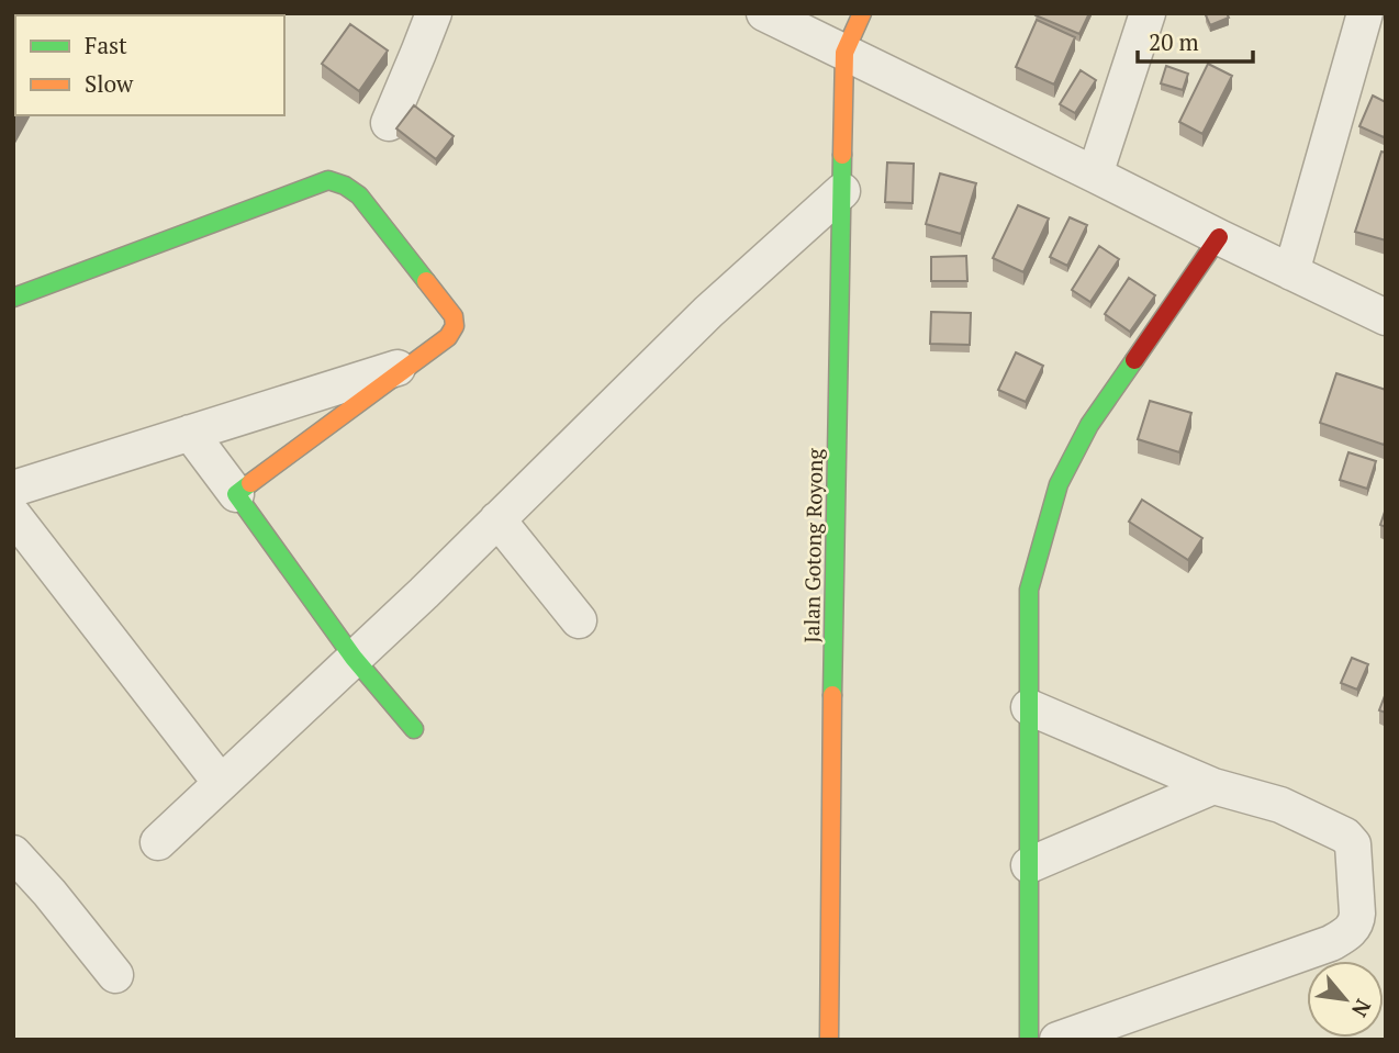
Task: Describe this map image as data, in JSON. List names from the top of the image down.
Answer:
{
  "streets": {
    "street": ["Jalan Gotong Royong"]
  },
  "legend": ["Fast", "Slow"],
  "scale_bar": "20 m",
  "north": "bottom right"
}
